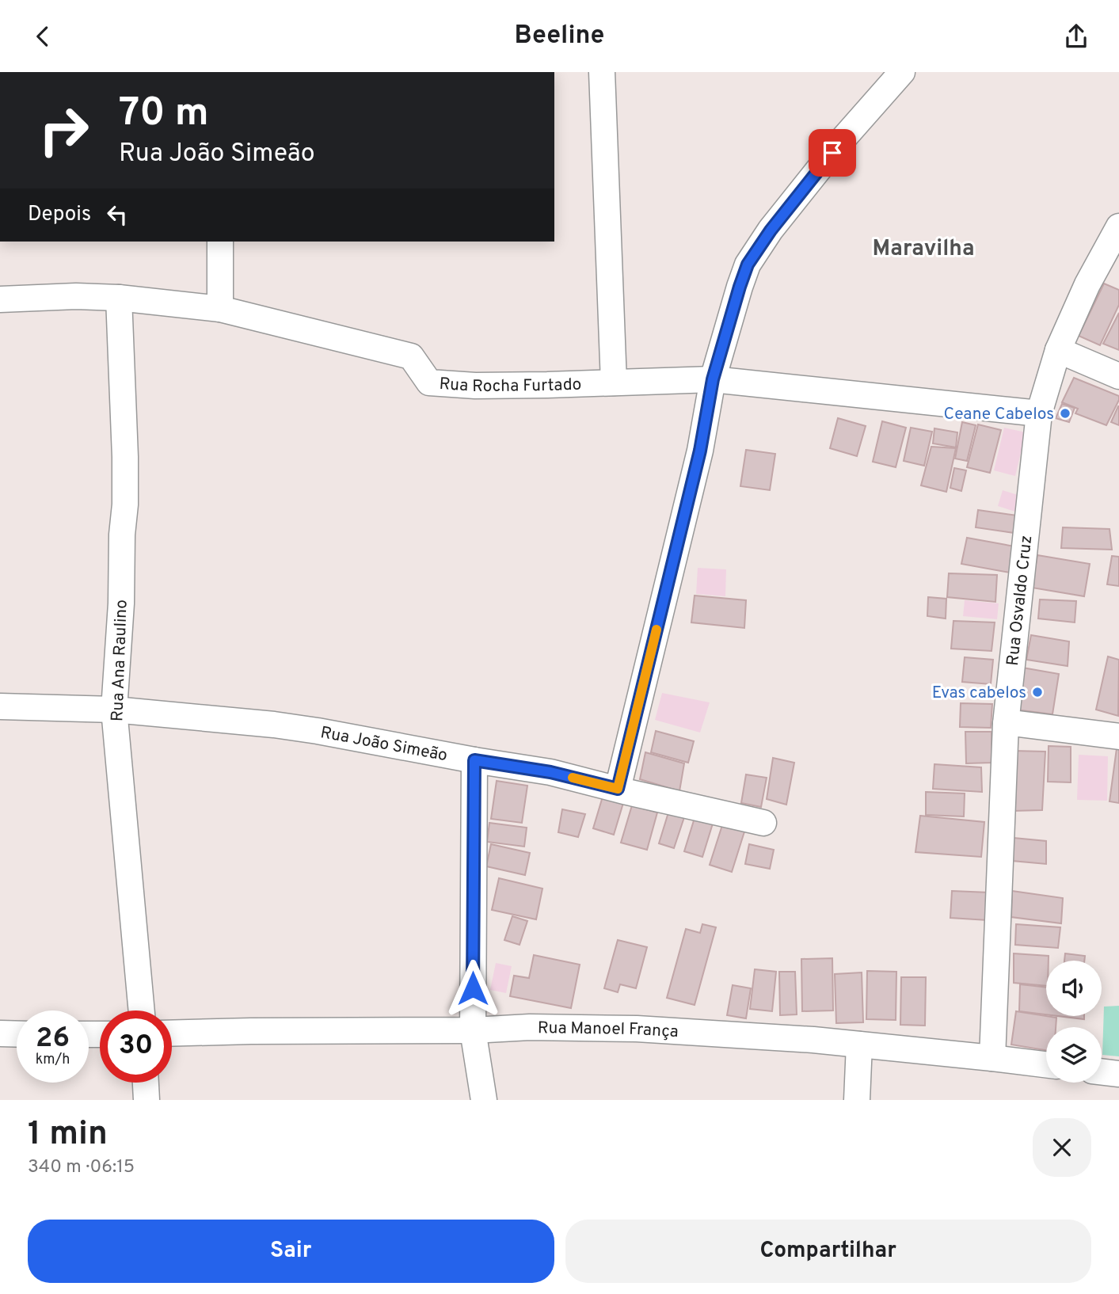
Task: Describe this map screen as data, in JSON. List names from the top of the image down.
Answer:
{
  "streets": {
    "street": [
      "Rua Rocha Furtado",
      "Rua Osvaldo Cruz",
      "Rua Ana Raulino",
      "Rua João Simeão",
      "Rua Manoel França"
    ]
  },
  "crossings": [
    ["Rua Rocha Furtado", "Rua Osvaldo Cruz"],
    ["Rua Rocha Furtado", "Rua Ana Raulino"],
    ["Rua Osvaldo Cruz", "Rua Manoel França"],
    ["Rua Ana Raulino", "Rua João Simeão"]
  ],
  "districts": ["Maravilha"],
  "places": ["Ceane Cabelos", "Evas cabelos"],
  "page": {
    "header": "Beeline",
    "turn": ["70 m", "Rua João Simeão"],
    "then": "Depois",
    "speed": "26 km/h",
    "limit": "30",
    "heading": ["1 min", "340 m · 06:15"],
    "buttons": ["Sair", "Compartilhar"]
  }
}
